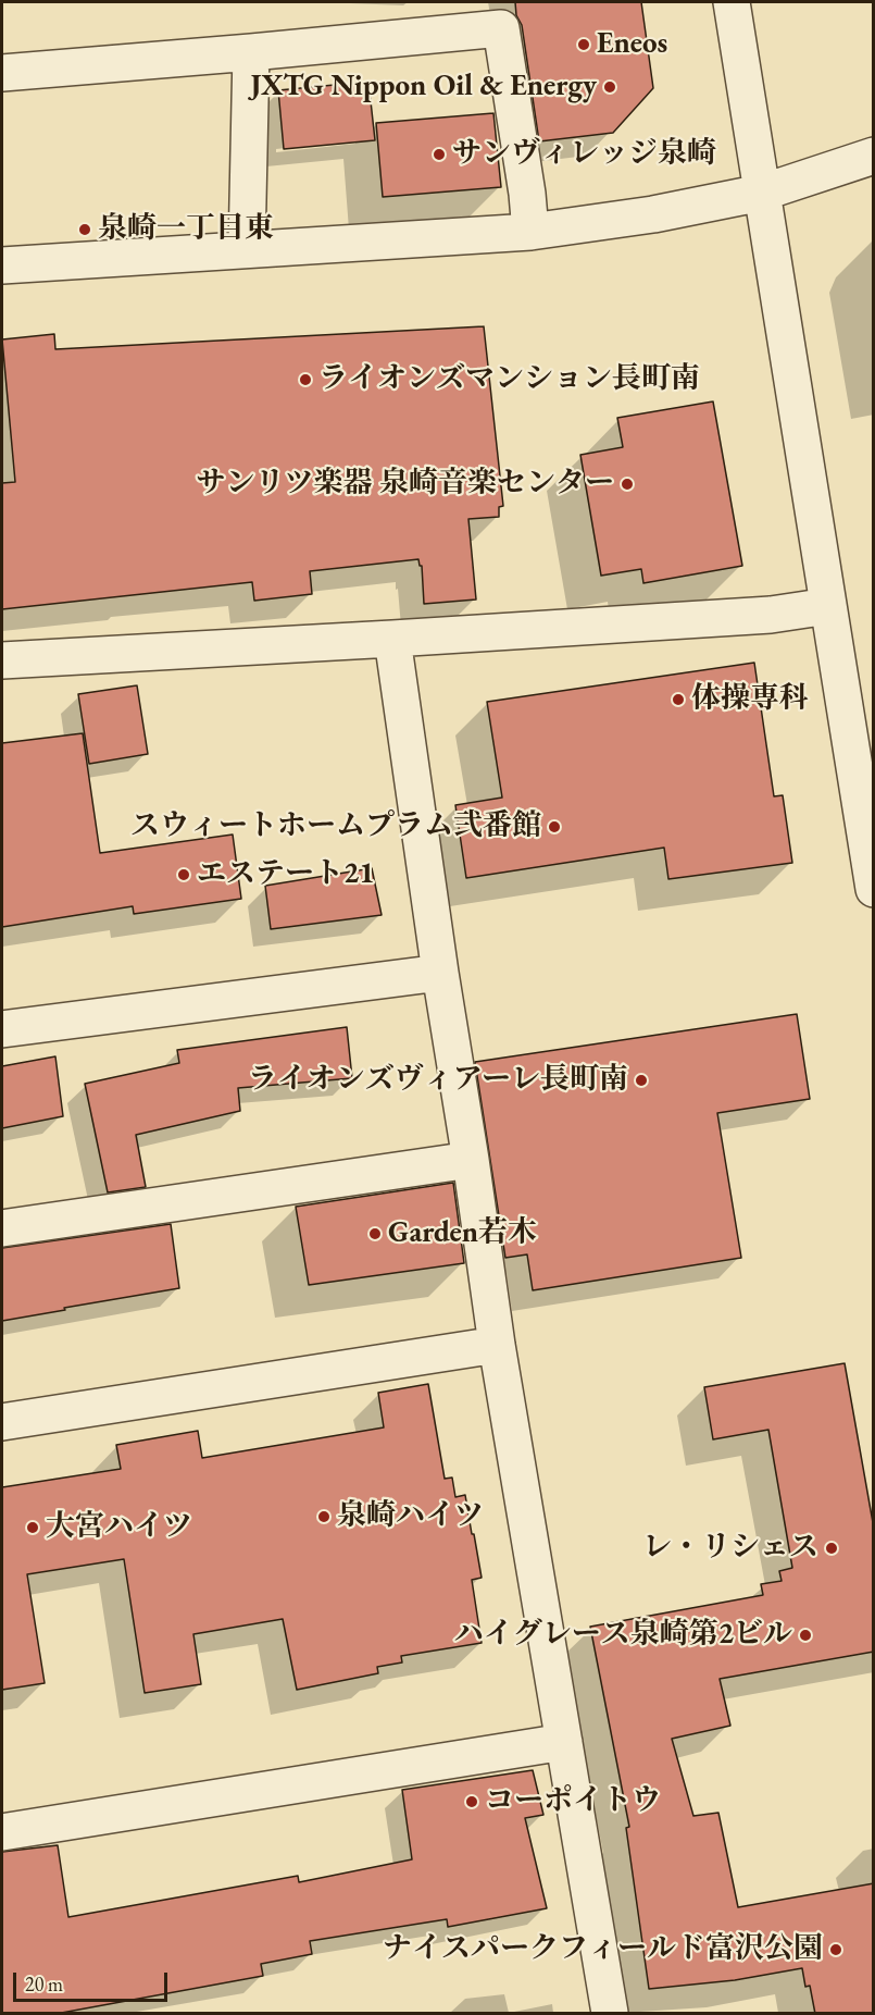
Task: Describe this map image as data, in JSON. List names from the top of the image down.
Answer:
{
  "places": [
    "Eneos",
    "JXTG Nippon Oil & Energy",
    "サンヴィレッジ泉崎",
    "泉崎一丁目東",
    "ライオンズマンション長町南",
    "サンリツ楽器 泉崎音楽センター",
    "体操専科",
    "スウィートホームプラム弐番館",
    "エステート21",
    "ライオンズヴィアーレ長町南",
    "Garden若木",
    "泉崎ハイツ",
    "大宮ハイツ",
    "レ・リシェス",
    "ハイグレース泉崎第2ビル",
    "コーポイトウ",
    "ナイスパークフィールド富沢公園"
  ],
  "scale_bar": "20 m"
}
